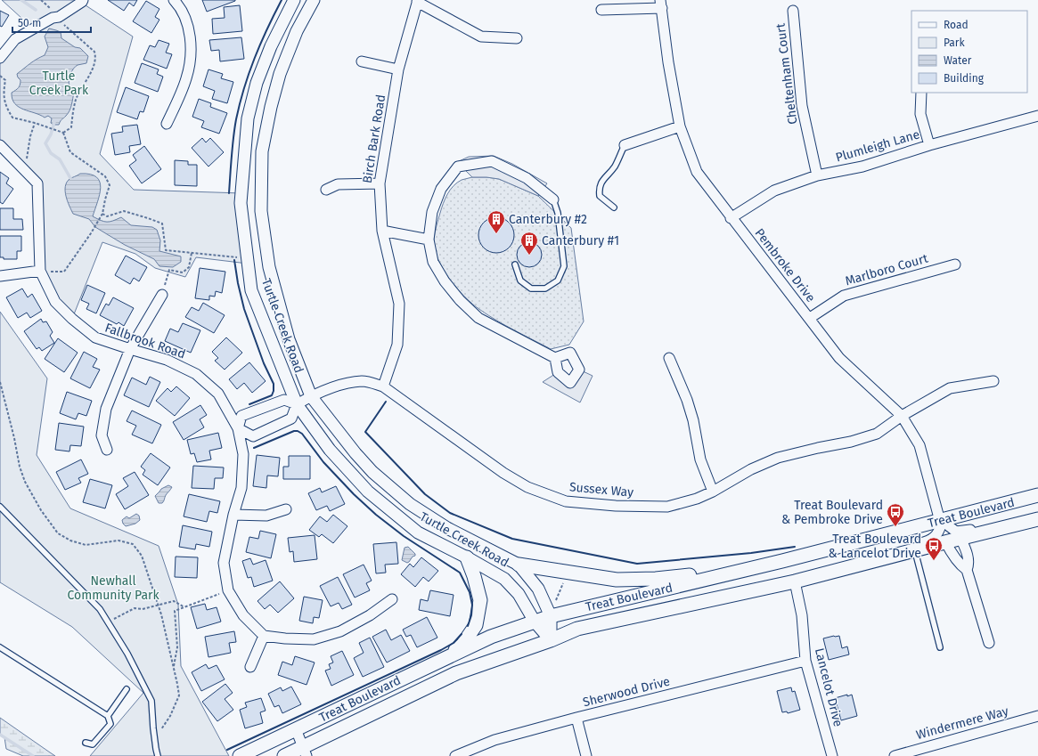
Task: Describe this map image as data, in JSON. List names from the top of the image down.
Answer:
{
  "streets": {
    "main road": ["Treat Boulevard"],
    "street": [
      "Cheltenham Court",
      "Birch Bark Road",
      "Plumleigh Lane",
      "Pembroke Drive",
      "Marlboro Court",
      "Turtle Creek Road",
      "Fallbrook Road",
      "Sussex Way",
      "Lancelot Drive",
      "Sherwood Drive",
      "Windermere Way"
    ]
  },
  "crossings": [
    ["Cheltenham Court", "Plumleigh Lane"],
    ["Birch Bark Road", "Sussex Way"],
    ["Plumleigh Lane", "Pembroke Drive"],
    ["Pembroke Drive", "Marlboro Court"],
    ["Pembroke Drive", "Sussex Way"],
    ["Pembroke Drive", "Treat Boulevard"],
    ["Turtle Creek Road", "Sussex Way"],
    ["Turtle Creek Road", "Treat Boulevard"],
    ["Treat Boulevard", "Lancelot Drive"],
    ["Lancelot Drive", "Sherwood Drive"]
  ],
  "parks": ["Turtle Creek Park", "Newhall Community Park"],
  "places": {
    "building": ["Canterbury #2", "Canterbury #1"],
    "bus stop": ["Treat Boulevard & Pembroke Drive", "Treat Boulevard & Lancelot Drive"]
  },
  "legend": [
    "Road",
    "Park",
    "Water",
    "Building"
  ],
  "scale_bar": "50 m"
}
